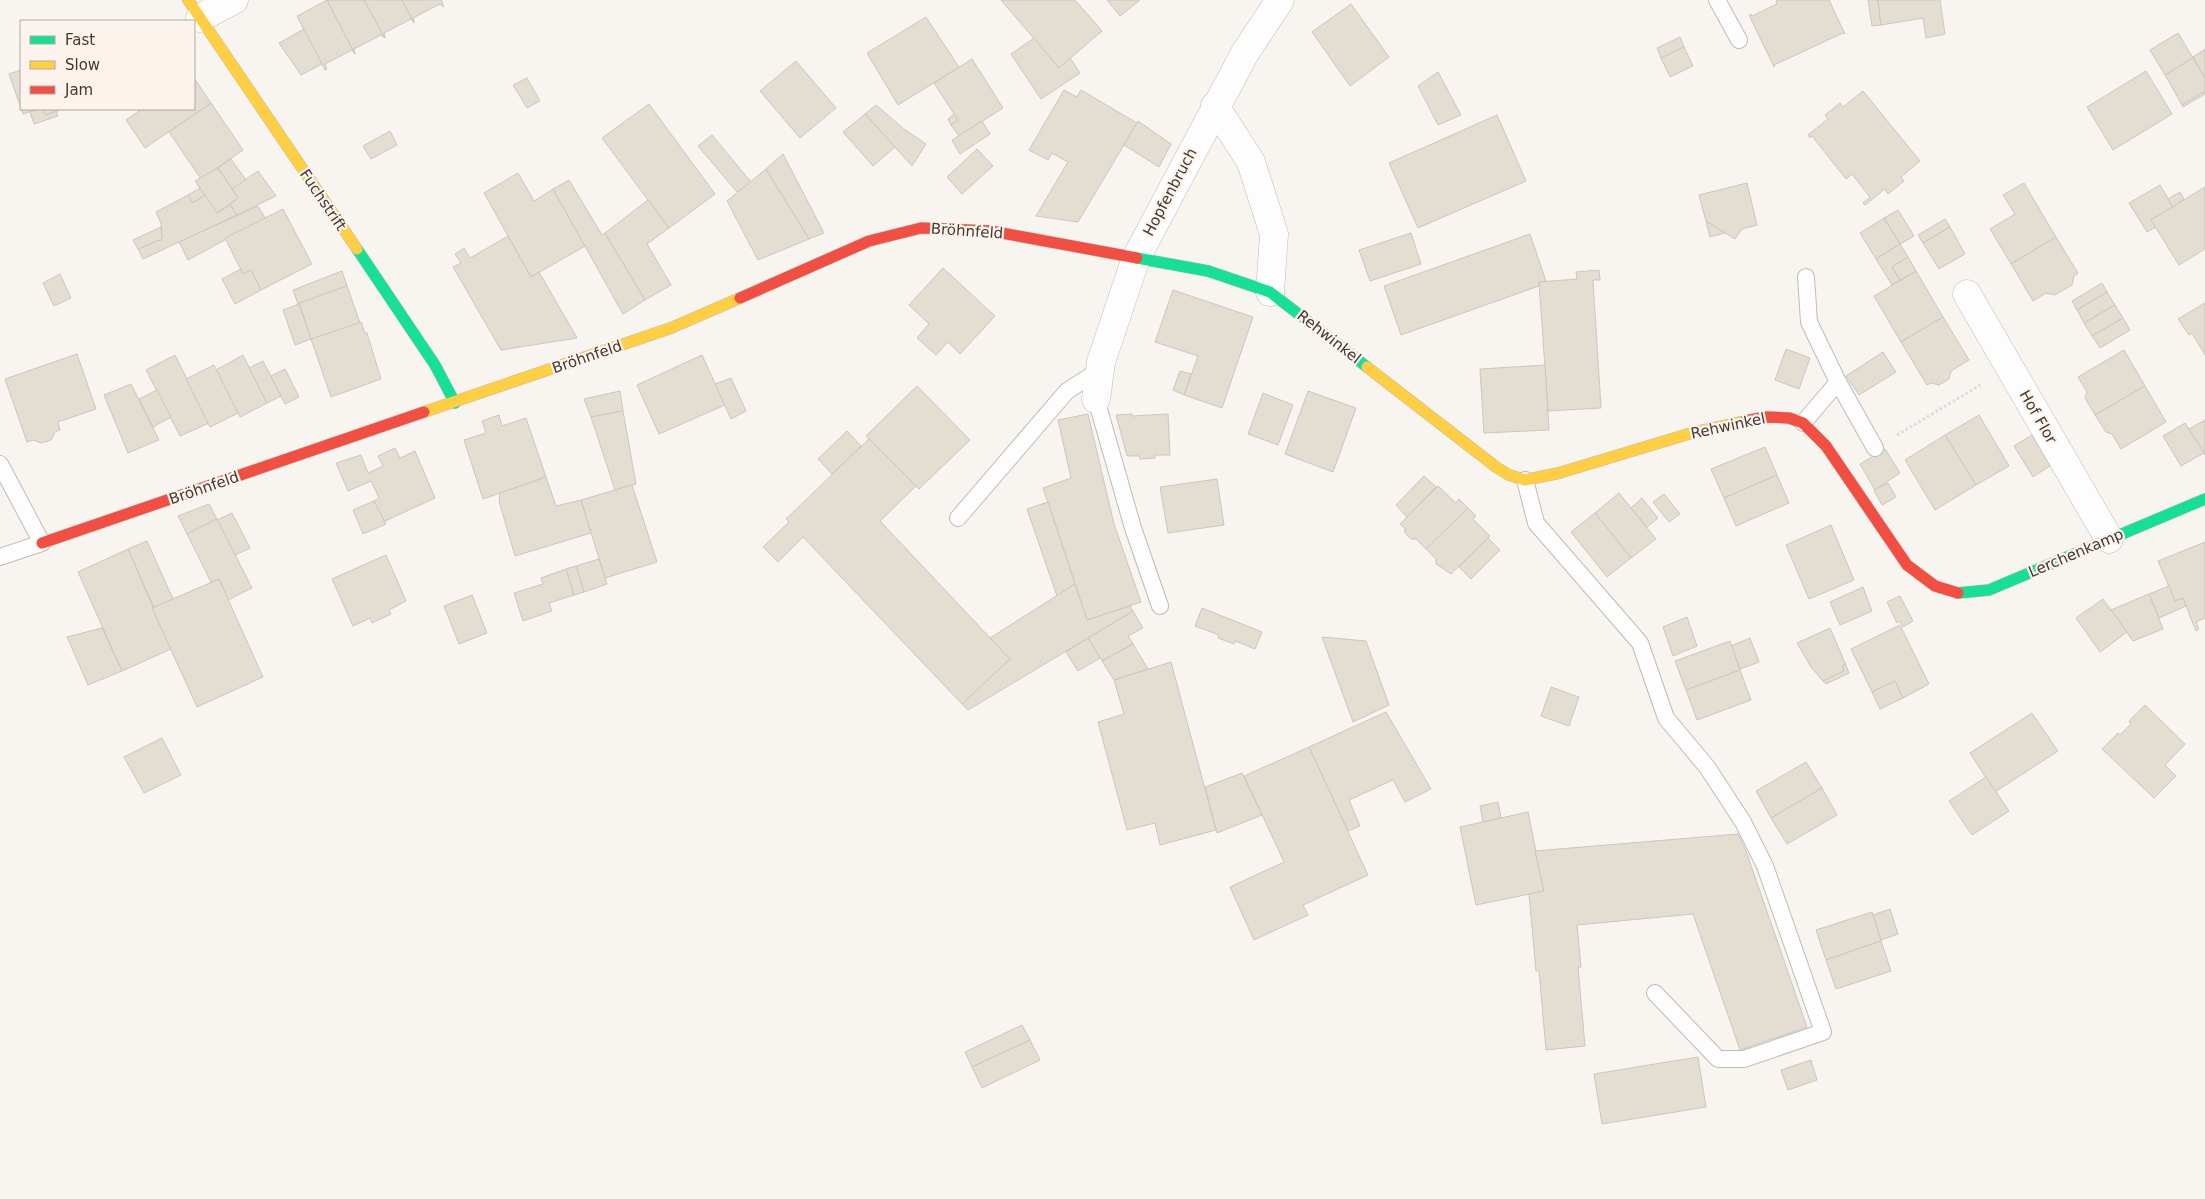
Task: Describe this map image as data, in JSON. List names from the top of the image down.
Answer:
{
  "streets": {
    "street": [
      "Hopfenbruch",
      "Fuchstrift",
      "Bröhnfeld",
      "Rehwinkel",
      "Hof Flor",
      "Lerchenkamp"
    ]
  },
  "crossings": [
    ["Hopfenbruch", "Bröhnfeld"],
    ["Hopfenbruch", "Rehwinkel"],
    ["Fuchstrift", "Bröhnfeld"],
    ["Bröhnfeld", "Rehwinkel"],
    ["Rehwinkel", "Lerchenkamp"],
    ["Hof Flor", "Lerchenkamp"]
  ],
  "legend": ["Fast", "Slow", "Jam"]
}
